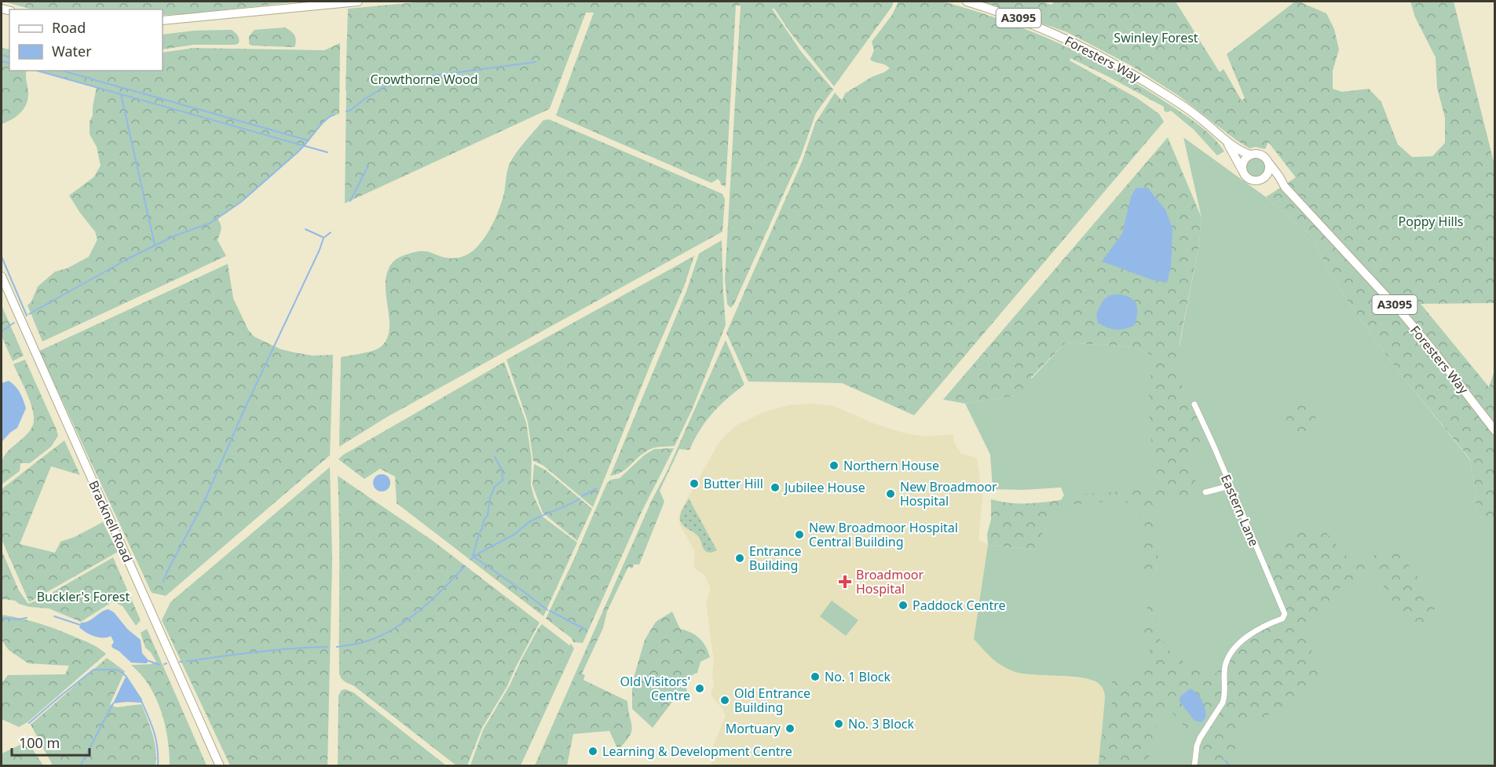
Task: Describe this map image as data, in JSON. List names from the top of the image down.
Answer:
{
  "streets": {
    "main road": ["A3095", "Foresters Way", "Bracknell Road"],
    "street": ["Eastern Lane"]
  },
  "parks": [
    "Swinley Forest",
    "Crowthorne Wood",
    "Poppy Hills",
    "Buckler's Forest"
  ],
  "places": {
    "other": [
      "Northern House",
      "Butter Hill",
      "Jubilee House",
      "New Broadmoor Hospital",
      "New Broadmoor Hospital Central Building",
      "Entrance Building",
      "Paddock Centre",
      "No. 1 Block",
      "Old Visitors' Centre",
      "Old Entrance Building",
      "No. 3 Block",
      "Mortuary",
      "Learning & Development Centre"
    ],
    "health": ["Broadmoor Hospital"]
  },
  "legend": ["Road", "Water"],
  "scale_bar": "100 m"
}
